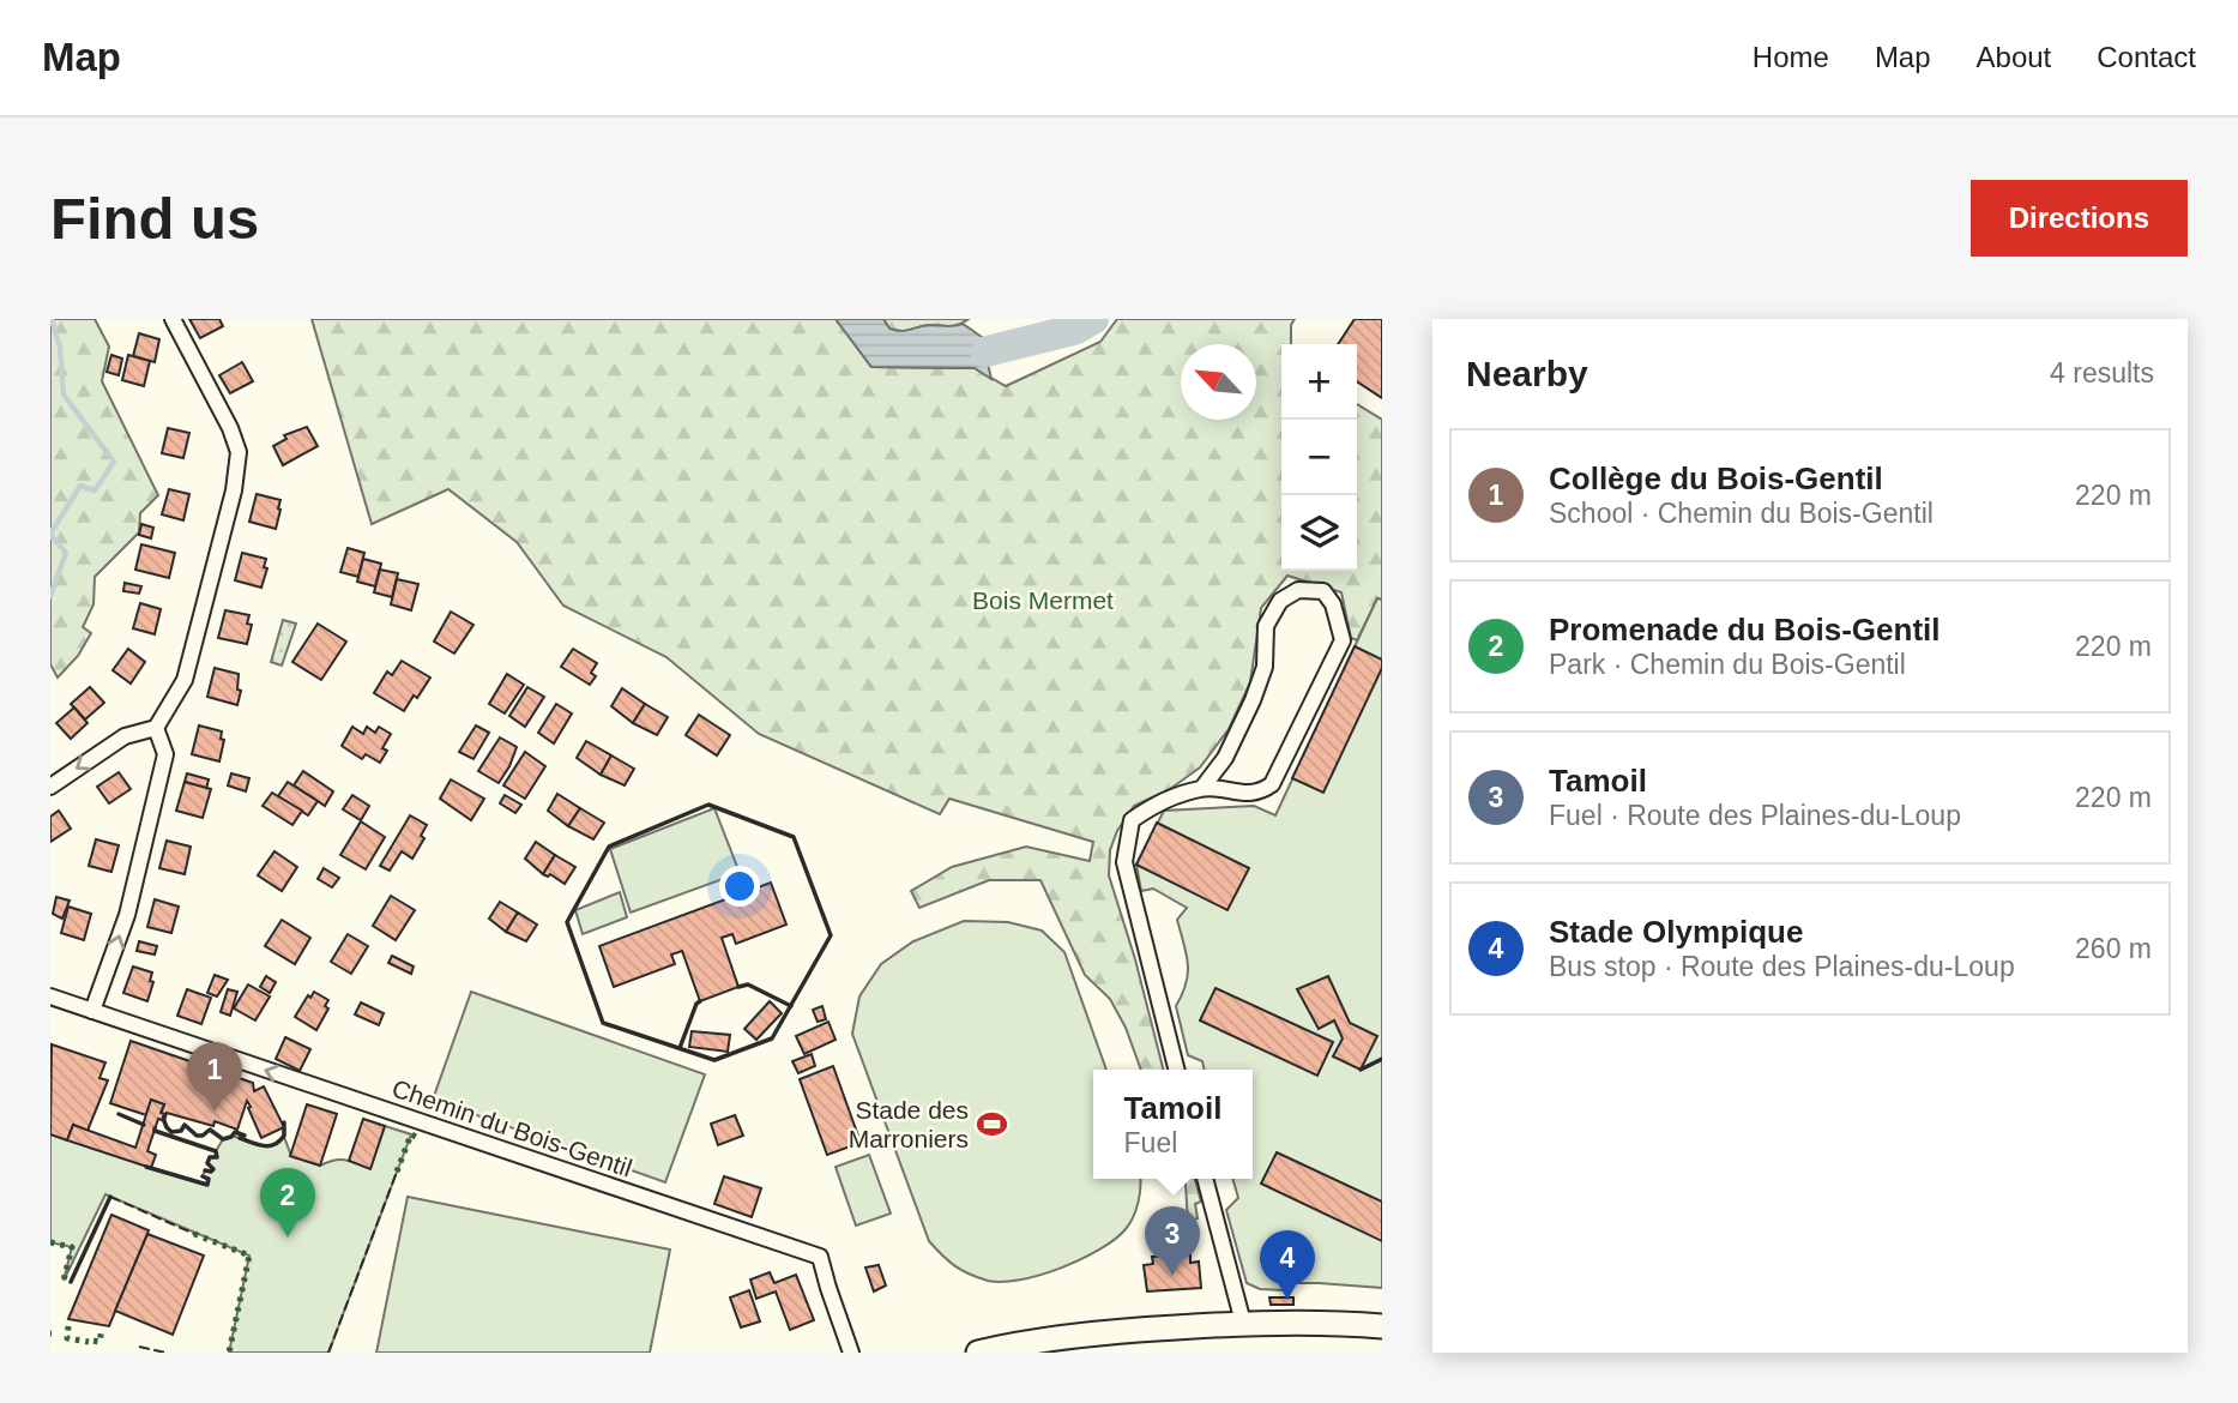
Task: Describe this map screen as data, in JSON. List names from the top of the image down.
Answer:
{
  "streets": {
    "street": ["Chemin du Bois-Gentil"]
  },
  "one_way": ["Chemin du Bois-Gentil"],
  "parks": ["Bois Mermet"],
  "places": {
    "sports": ["Stade des Marroniers"]
  },
  "north": "top left",
  "page": {
    "header": "Map",
    "nav": [
      "Home",
      "Map",
      "About",
      "Contact"
    ],
    "buttons": "Directions",
    "title": "Find us",
    "heading": ["Nearby", "4 results"],
    "map_buttons": ["+", "−"],
    "list": [
      {
        "mark": "1",
        "name": "Collège du Bois-Gentil",
        "note": "School · Chemin du Bois-Gentil",
        "value": "220 m"
      },
      {
        "mark": "2",
        "name": "Promenade du Bois-Gentil",
        "note": "Park · Chemin du Bois-Gentil",
        "value": "220 m"
      },
      {
        "mark": "3",
        "name": "Tamoil",
        "note": "Fuel · Route des Plaines-du-Loup",
        "value": "220 m"
      },
      {
        "mark": "4",
        "name": "Stade Olympique",
        "note": "Bus stop · Route des Plaines-du-Loup",
        "value": "260 m"
      }
    ],
    "pins": [
      "1",
      "2",
      "3",
      "4"
    ],
    "popup": ["Tamoil", "Fuel"]
  }
}
